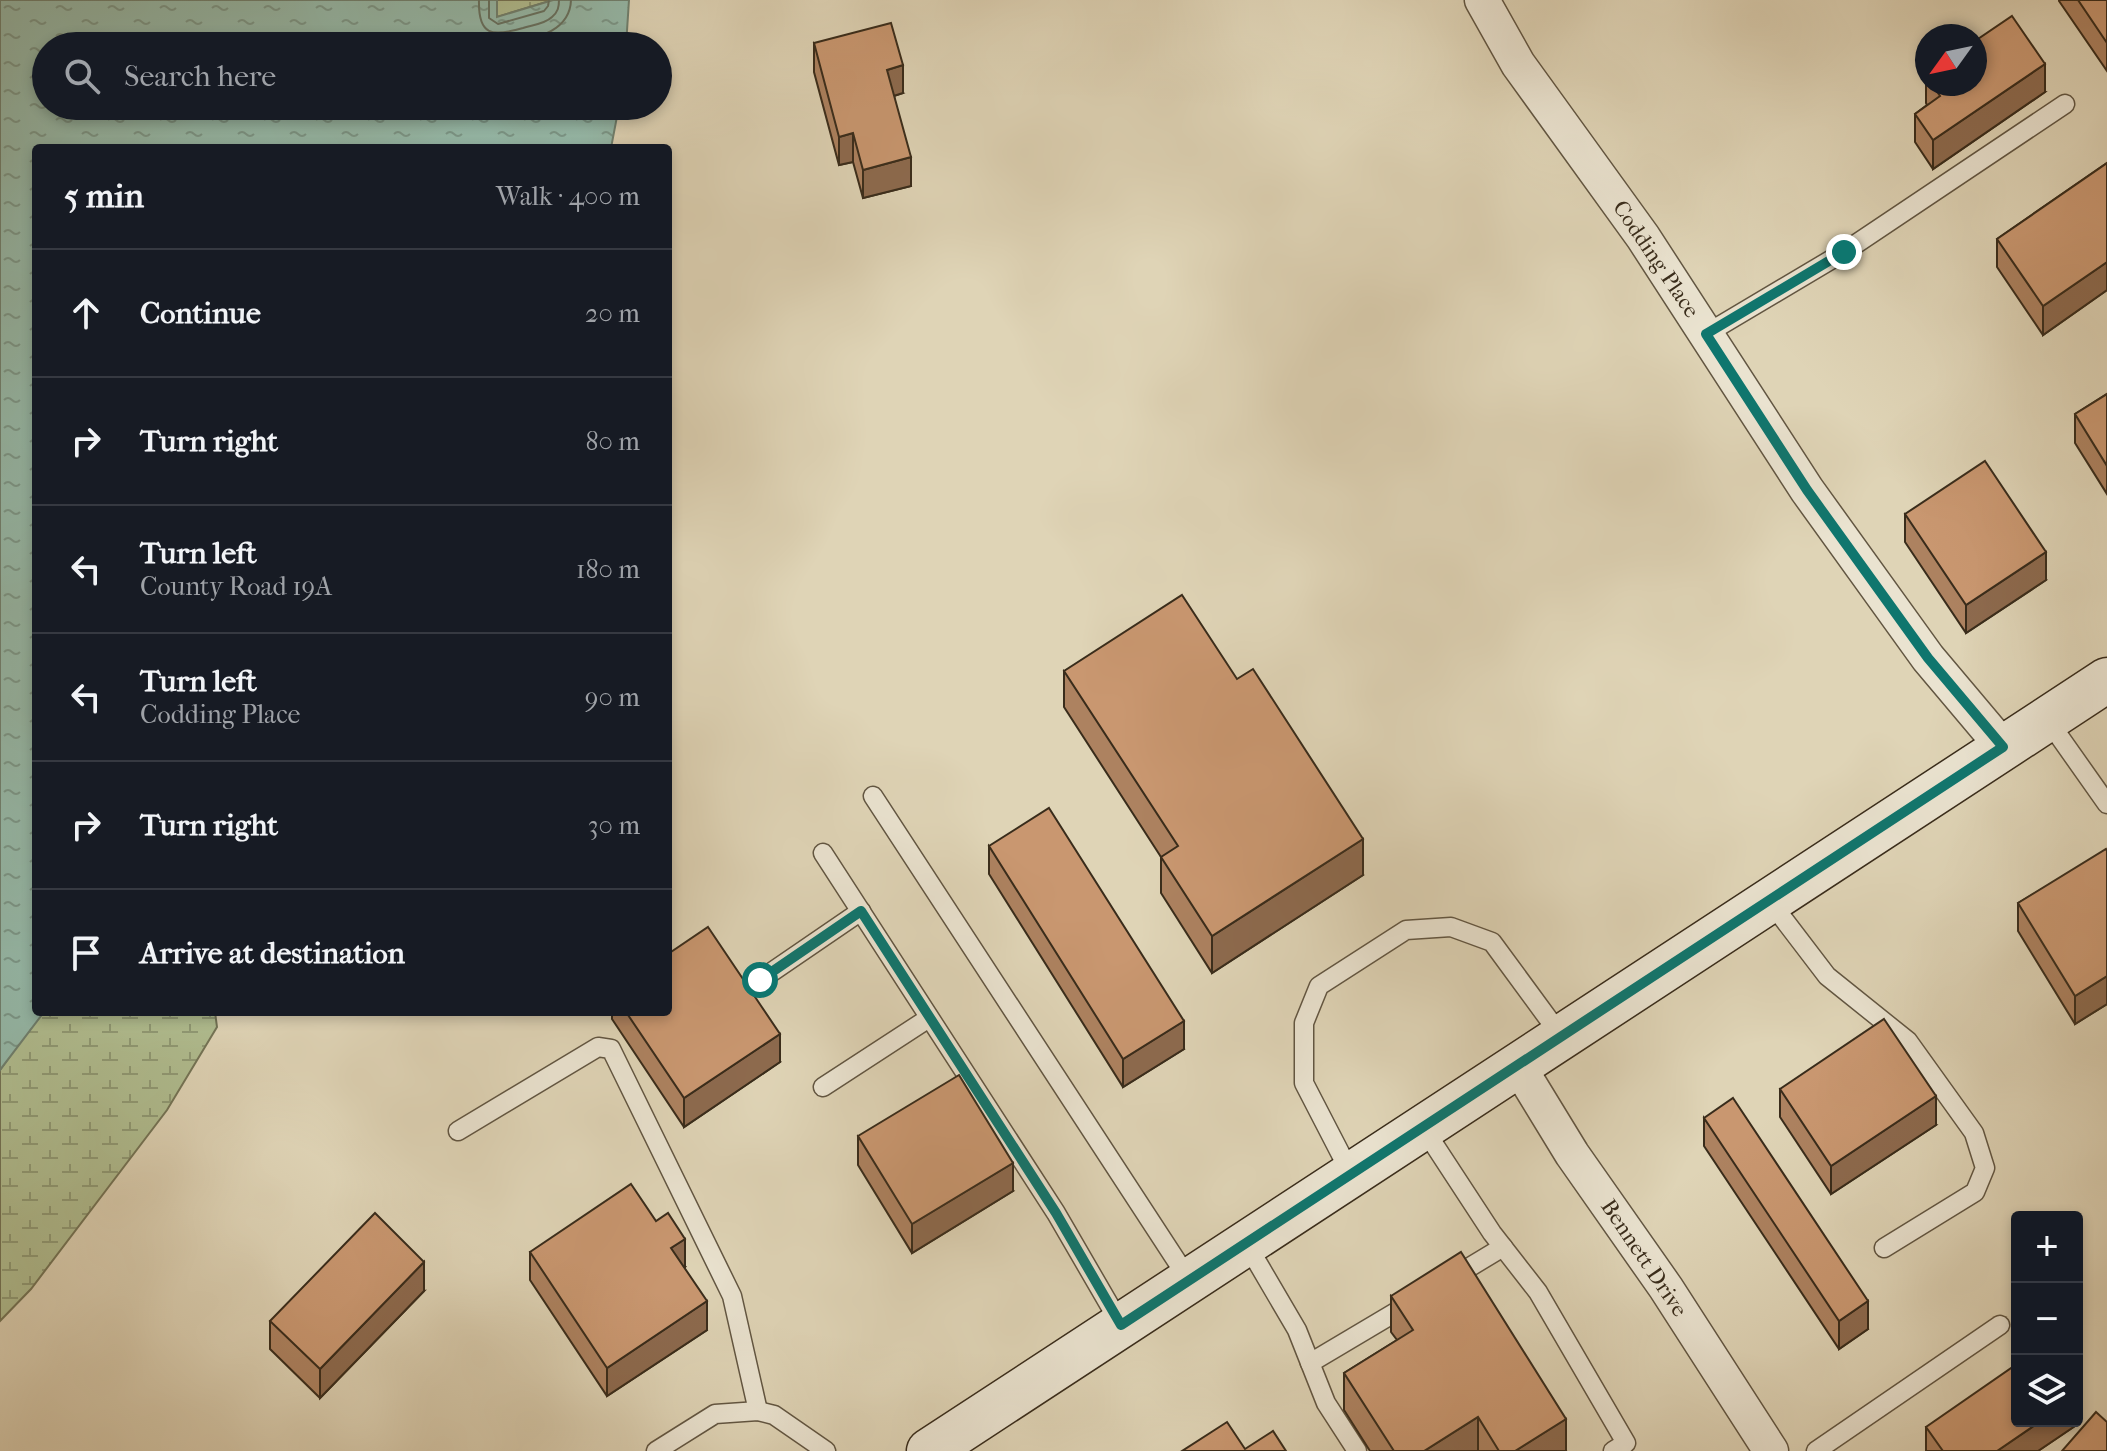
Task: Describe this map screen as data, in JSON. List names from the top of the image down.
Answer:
{
  "streets": {
    "street": ["Codding Place", "Bennett Drive"]
  },
  "north": "bottom left",
  "page": {
    "search": "Search here",
    "heading": ["5 min", "Walk · 400 m"],
    "list": [
      ["Continue", "20 m"],
      ["Turn right", "80 m"],
      ["Turn left", "County Road 19A", "180 m"],
      ["Turn left", "Codding Place", "90 m"],
      ["Turn right", "30 m"],
      "Arrive at destination"
    ],
    "map_buttons": ["+", "−"]
  }
}
